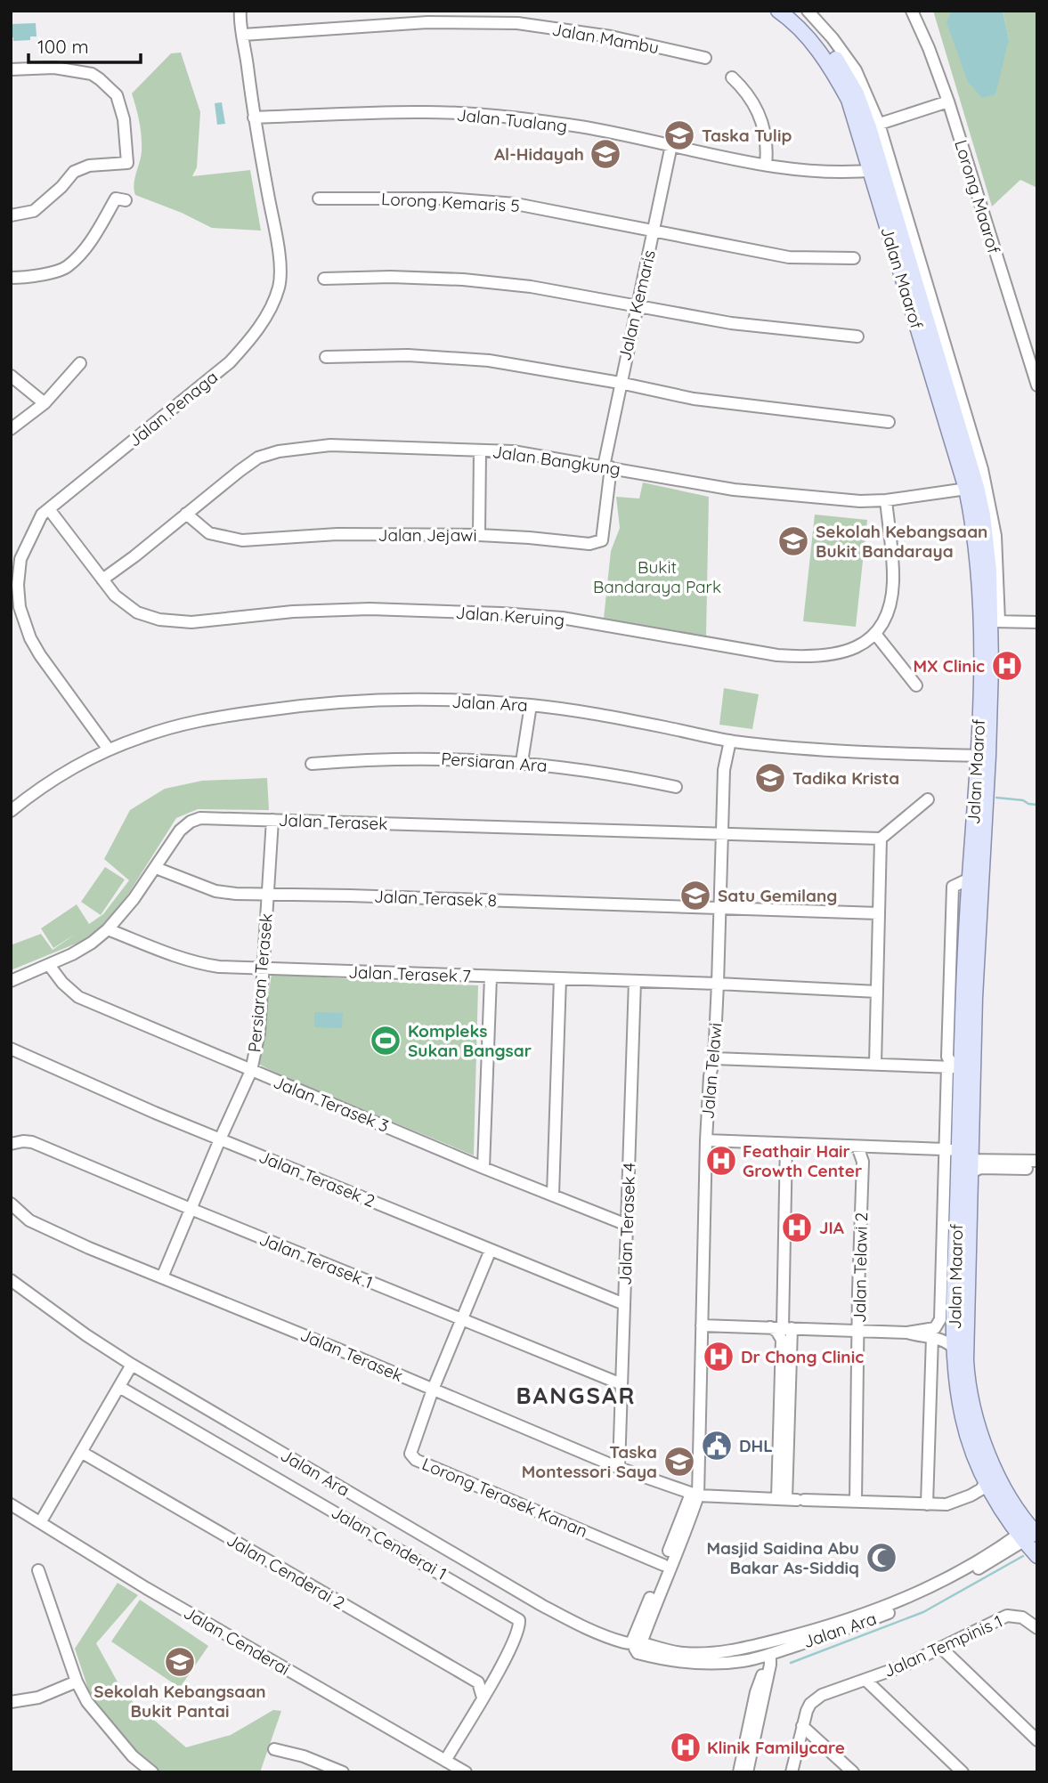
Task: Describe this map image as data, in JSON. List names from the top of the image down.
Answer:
{
  "streets": {
    "main road": ["Jalan Maarof"],
    "street": [
      "Jalan Mambu",
      "Jalan Tualang",
      "Lorong Maarof",
      "Lorong Kemaris 5",
      "Jalan Kemaris",
      "Jalan Penaga",
      "Jalan Bangkung",
      "Jalan Jejawi",
      "Jalan Keruing",
      "Jalan Ara",
      "Persiaran Ara",
      "Jalan Terasek",
      "Jalan Terasek 8",
      "Jalan Terasek 7",
      "Persiaran Terasek",
      "Jalan Telawi",
      "Jalan Terasek 3",
      "Jalan Terasek 2",
      "Jalan Terasek 4",
      "Jalan Terasek 1",
      "Jalan Telawi 2",
      "Lorong Terasek Kanan",
      "Jalan Cenderai 1",
      "Jalan Cenderai 2",
      "Jalan Cenderai",
      "Jalan Tempinis 1"
    ]
  },
  "crossings": [
    ["Jalan Mambu", "Jalan Penaga"],
    ["Jalan Tualang", "Jalan Maarof"],
    ["Jalan Tualang", "Jalan Kemaris"],
    ["Jalan Tualang", "Jalan Penaga"],
    ["Lorong Kemaris 5", "Jalan Kemaris"],
    ["Jalan Maarof", "Jalan Bangkung"],
    ["Jalan Maarof", "Jalan Ara"],
    ["Jalan Maarof", "Jalan Terasek"],
    ["Jalan Kemaris", "Jalan Bangkung"],
    ["Jalan Kemaris", "Jalan Jejawi"],
    ["Jalan Penaga", "Jalan Keruing"],
    ["Jalan Penaga", "Jalan Ara"],
    ["Jalan Bangkung", "Jalan Jejawi"],
    ["Jalan Bangkung", "Jalan Keruing"],
    ["Jalan Ara", "Persiaran Ara"],
    ["Jalan Ara", "Jalan Telawi"],
    ["Jalan Terasek", "Jalan Terasek 8"],
    ["Jalan Terasek", "Jalan Terasek 7"],
    ["Jalan Terasek", "Persiaran Terasek"],
    ["Jalan Terasek", "Jalan Telawi"],
    ["Jalan Terasek", "Jalan Terasek 3"],
    ["Jalan Terasek", "Jalan Terasek 4"],
    ["Jalan Terasek", "Jalan Telawi 2"],
    ["Jalan Terasek", "Lorong Terasek Kanan"],
    ["Jalan Terasek 8", "Persiaran Terasek"],
    ["Jalan Terasek 8", "Jalan Telawi"],
    ["Jalan Terasek 7", "Persiaran Terasek"],
    ["Jalan Terasek 7", "Jalan Telawi"],
    ["Jalan Terasek 7", "Jalan Terasek 4"],
    ["Persiaran Terasek", "Jalan Terasek 3"],
    ["Persiaran Terasek", "Jalan Terasek 2"],
    ["Persiaran Terasek", "Jalan Terasek 1"],
    ["Jalan Telawi", "Lorong Terasek Kanan"],
    ["Jalan Terasek 3", "Jalan Terasek 4"],
    ["Jalan Terasek 2", "Jalan Terasek 4"],
    ["Jalan Terasek 4", "Jalan Terasek 1"],
    ["Jalan Cenderai 1", "Jalan Cenderai 2"],
    ["Jalan Cenderai 1", "Jalan Cenderai"]
  ],
  "districts": ["BANGSAR"],
  "parks": ["Bukit Bandaraya Park"],
  "places": {
    "school or university": [
      "Taska Tulip",
      "Al-Hidayah",
      "Sekolah Kebangsaan Bukit Bandaraya",
      "Tadika Krista",
      "Satu Gemilang",
      "Taska Montessori Saya",
      "Sekolah Kebangsaan Bukit Pantai"
    ],
    "hospital": [
      "MX Clinic",
      "Feathair Hair Growth Center",
      "JIA",
      "Dr Chong Clinic",
      "Klinik Familycare"
    ],
    "sports": ["Kompleks Sukan Bangsar"],
    "public building": ["DHL"],
    "mosque": ["Masjid Saidina Abu Bakar As-Siddiq"]
  },
  "scale_bar": "100 m"
}
